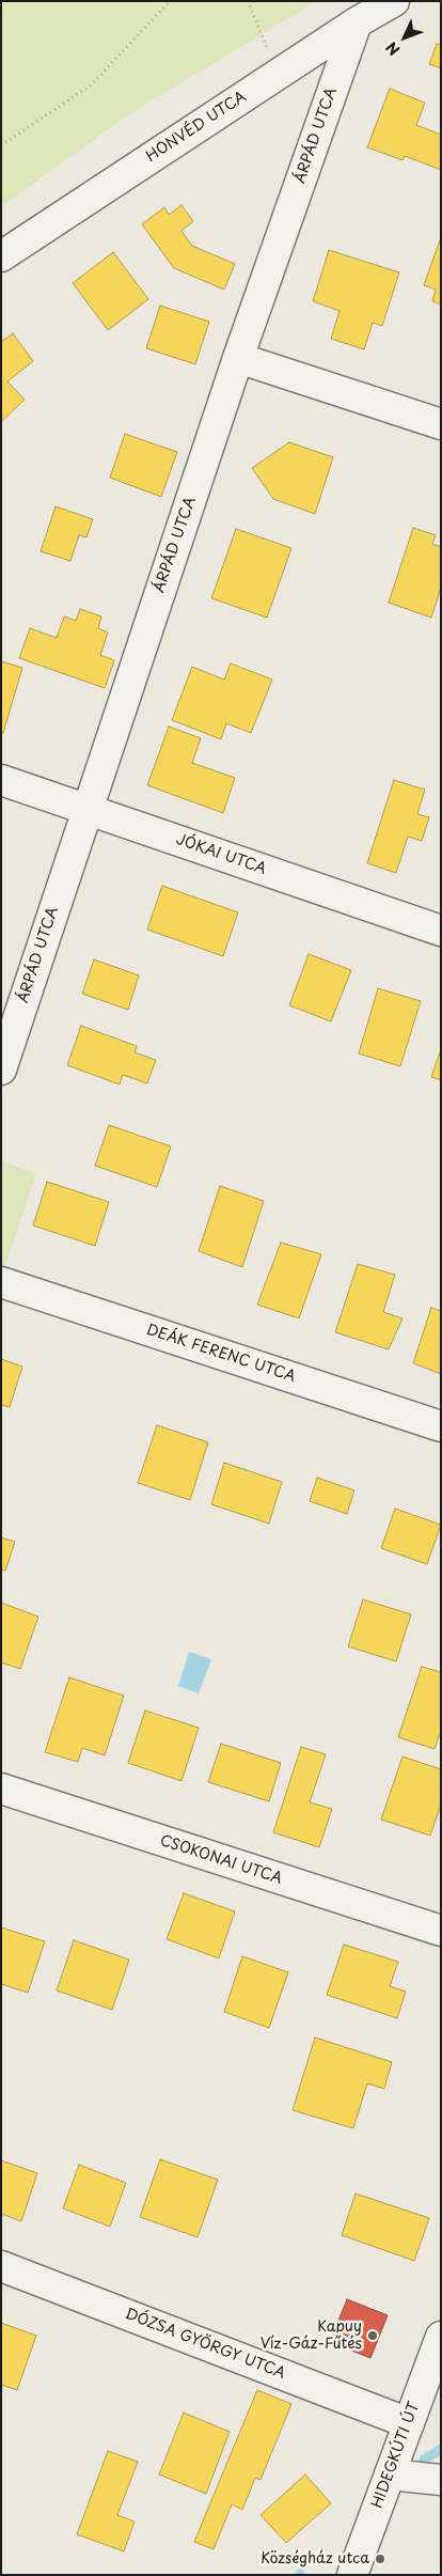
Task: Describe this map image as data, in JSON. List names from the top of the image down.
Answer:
{
  "streets": {
    "street": [
      "HONVÉD UTCA",
      "ÁRPÁD UTCA",
      "JÓKAI UTCA",
      "DEÁK FERENC UTCA",
      "CSOKONAI UTCA",
      "DÓZSA GYÖRGY UTCA",
      "HIDEGKÚTI ÚT"
    ]
  },
  "crossings": [
    ["HONVÉD UTCA", "ÁRPÁD UTCA"],
    ["ÁRPÁD UTCA", "JÓKAI UTCA"],
    ["DÓZSA GYÖRGY UTCA", "HIDEGKÚTI ÚT"]
  ],
  "places": ["Kapuy Víz-Gáz-Fűtés", "Községház utca"],
  "north": "bottom left"
}
